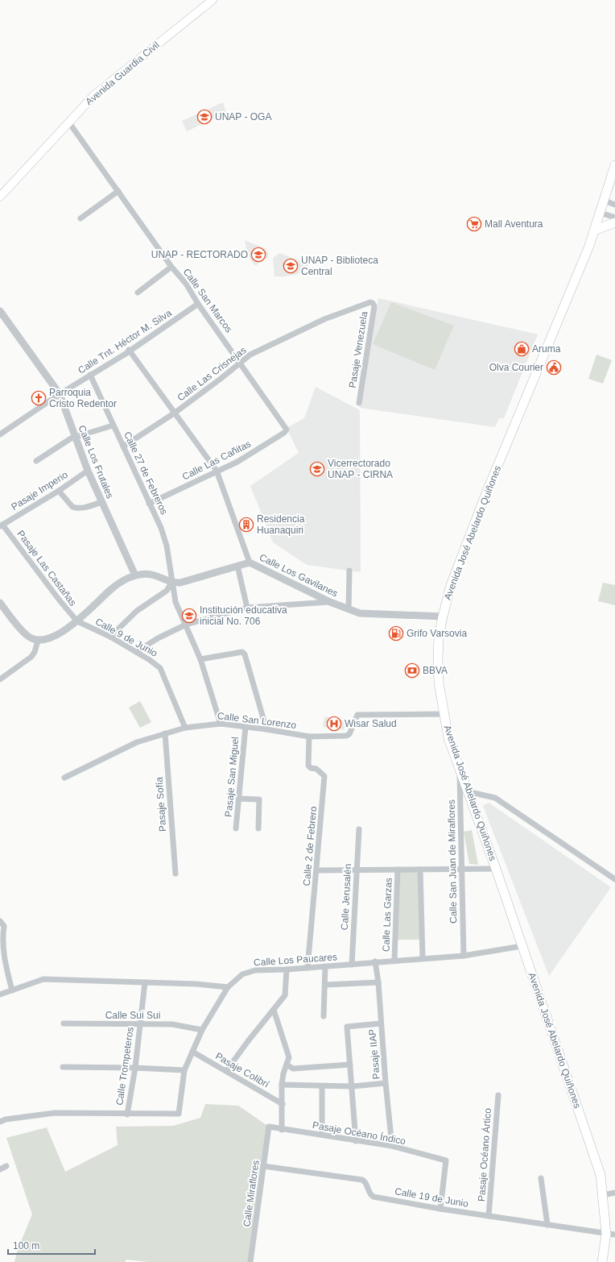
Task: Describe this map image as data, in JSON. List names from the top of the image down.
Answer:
{
  "streets": {
    "main road": ["Avenida Guardia Civil", "Avenida José Abelardo Quiñones"],
    "street": [
      "Calle San Marcos",
      "Calle Tnt. Héctor M. Silva",
      "Pasaje Venezuela",
      "Calle Las Crisnejas",
      "Calle Las Cañitas",
      "Calle Los Frutales",
      "Calle 27 de Febreros",
      "Pasaje Imperio",
      "Pasaje Las Castañas",
      "Calle Los Gavilanes",
      "Calle 9 de Junio",
      "Calle San Lorenzo",
      "Pasaje San Miguel",
      "Pasaje Sofía",
      "Calle 2 de Febrero",
      "Calle San Juan de Miraflores",
      "Calle Jerusalén",
      "Calle Las Garzas",
      "Calle Los Paucares",
      "Calle Sui Sui",
      "Pasaje IIAP",
      "Calle Trompeteros",
      "Pasaje Colibrí",
      "Pasaje Océano Índico",
      "Pasaje Océano Ártico",
      "Calle Miraflores",
      "Calle 19 de Junio"
    ]
  },
  "crossings": [
    ["Avenida Guardia Civil", "Calle San Marcos"],
    ["Calle San Marcos", "Calle Tnt. Héctor M. Silva"],
    ["Calle San Marcos", "Calle Las Crisnejas"],
    ["Calle San Marcos", "Calle Las Cañitas"],
    ["Calle Tnt. Héctor M. Silva", "Calle Los Frutales"],
    ["Calle Tnt. Héctor M. Silva", "Calle 27 de Febreros"],
    ["Pasaje Venezuela", "Calle Las Crisnejas"],
    ["Calle Las Crisnejas", "Calle 27 de Febreros"],
    ["Calle Las Cañitas", "Calle 27 de Febreros"],
    ["Calle Los Frutales", "Pasaje Imperio"],
    ["Calle 27 de Febreros", "Calle Los Gavilanes"],
    ["Calle 27 de Febreros", "Calle San Lorenzo"],
    ["Pasaje Imperio", "Pasaje Las Castañas"],
    ["Avenida José Abelardo Quiñones", "Calle Los Gavilanes"],
    ["Avenida José Abelardo Quiñones", "Calle San Lorenzo"],
    ["Avenida José Abelardo Quiñones", "Calle San Juan de Miraflores"],
    ["Avenida José Abelardo Quiñones", "Calle Los Paucares"],
    ["Avenida José Abelardo Quiñones", "Calle 19 de Junio"],
    ["Pasaje Las Castañas", "Calle 9 de Junio"],
    ["Calle 9 de Junio", "Calle San Lorenzo"],
    ["Calle San Lorenzo", "Pasaje San Miguel"],
    ["Calle San Lorenzo", "Pasaje Sofía"],
    ["Calle San Lorenzo", "Calle 2 de Febrero"],
    ["Calle 2 de Febrero", "Calle Los Paucares"],
    ["Calle San Juan de Miraflores", "Calle Los Paucares"],
    ["Calle Jerusalén", "Calle Los Paucares"],
    ["Calle Las Garzas", "Calle Los Paucares"],
    ["Calle Los Paucares", "Calle Sui Sui"],
    ["Calle Los Paucares", "Pasaje IIAP"],
    ["Calle Los Paucares", "Calle Trompeteros"],
    ["Calle Los Paucares", "Pasaje Colibrí"],
    ["Calle Sui Sui", "Calle Trompeteros"],
    ["Pasaje IIAP", "Pasaje Océano Índico"],
    ["Pasaje Océano Índico", "Calle Miraflores"],
    ["Pasaje Océano Índico", "Calle 19 de Junio"],
    ["Pasaje Océano Ártico", "Calle 19 de Junio"],
    ["Calle Miraflores", "Calle 19 de Junio"]
  ],
  "places": {
    "school or university": [
      "UNAP - OGA",
      "UNAP - RECTORADO",
      "UNAP - Biblioteca Central",
      "Vicerrectorado UNAP - CIRNA",
      "Institución educativa inicial No. 706"
    ],
    "supermarket": ["Mall Aventura"],
    "shop": ["Aruma"],
    "public building": ["Olva Courier"],
    "church": ["Parroquia Cristo Redentor"],
    "building": ["Residencia Huanaquiri"],
    "fuel station": ["Grifo Varsovia"],
    "bank": ["BBVA"],
    "hospital": ["Wisar Salud"]
  },
  "scale_bar": "100 m"
}
